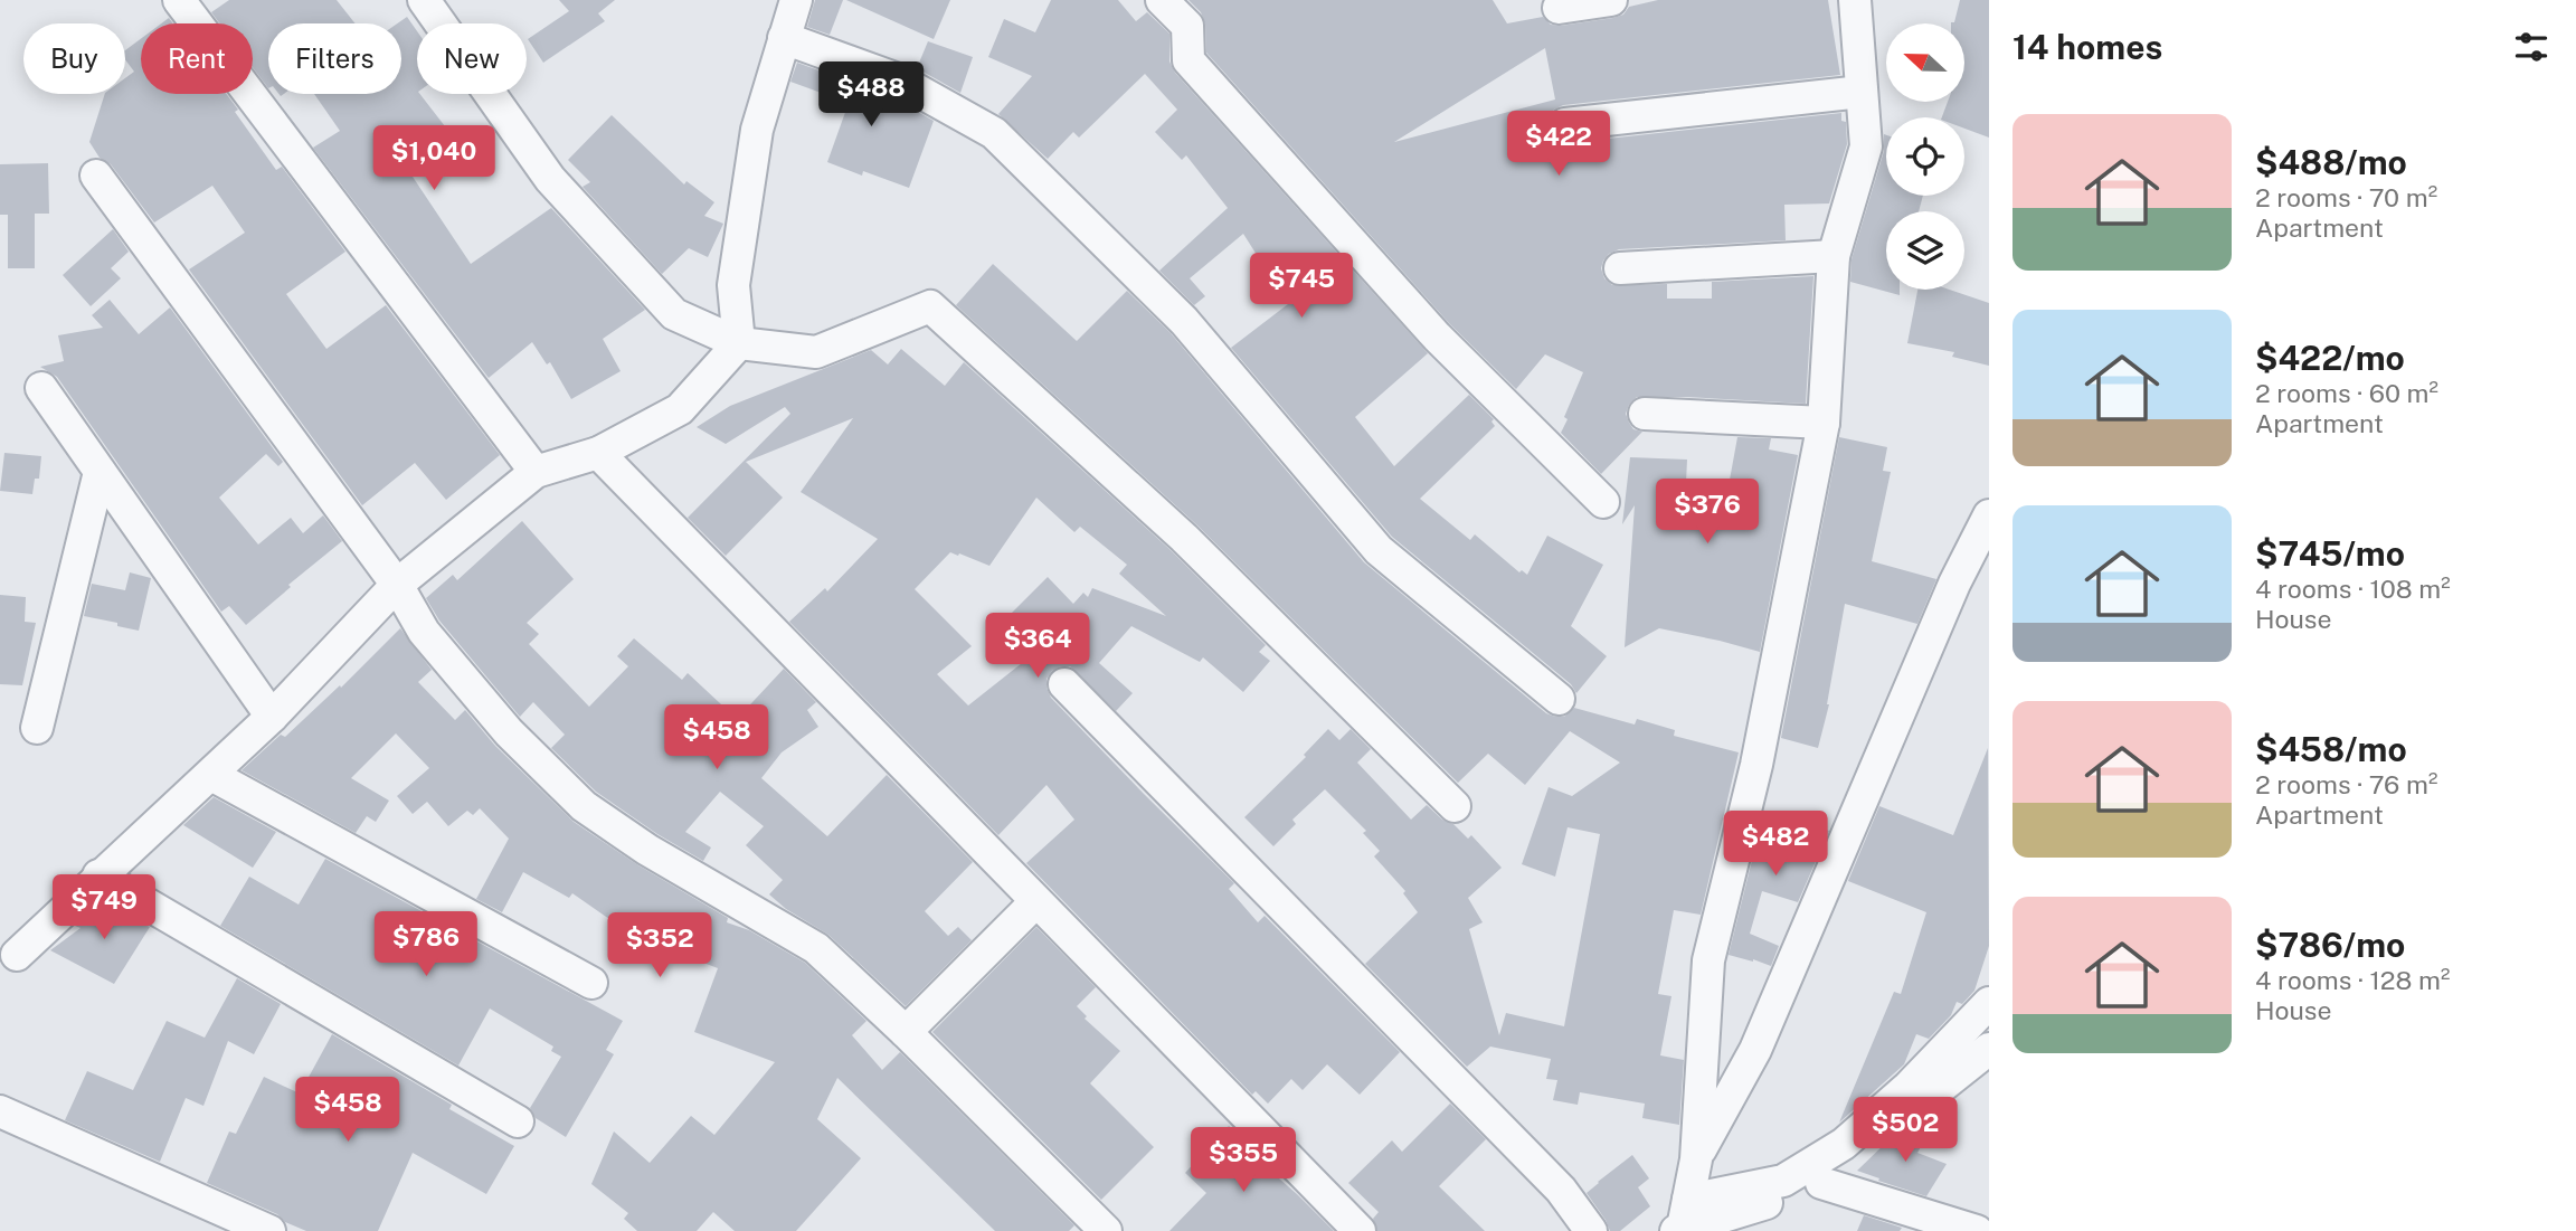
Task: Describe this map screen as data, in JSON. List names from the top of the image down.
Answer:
{
  "north": "left",
  "page": {
    "heading": "14 homes",
    "chip": [
      "Buy",
      "Rent",
      "Filters",
      "New"
    ],
    "price": [
      "$488",
      "$422",
      "$1,040",
      "$745",
      "$376",
      "$364",
      "$458",
      "$482",
      "$749",
      "$786",
      "$352",
      "$458",
      "$502",
      "$355"
    ],
    "list": [
      {
        "name": "$488/mo",
        "note": "2 rooms · 70 m² · Apartment"
      },
      {
        "name": "$422/mo",
        "note": "2 rooms · 60 m² · Apartment"
      },
      {
        "name": "$745/mo",
        "note": "4 rooms · 108 m² · House"
      },
      {
        "name": "$458/mo",
        "note": "2 rooms · 76 m² · Apartment"
      },
      {
        "name": "$786/mo",
        "note": "4 rooms · 128 m² · House"
      }
    ]
  }
}
